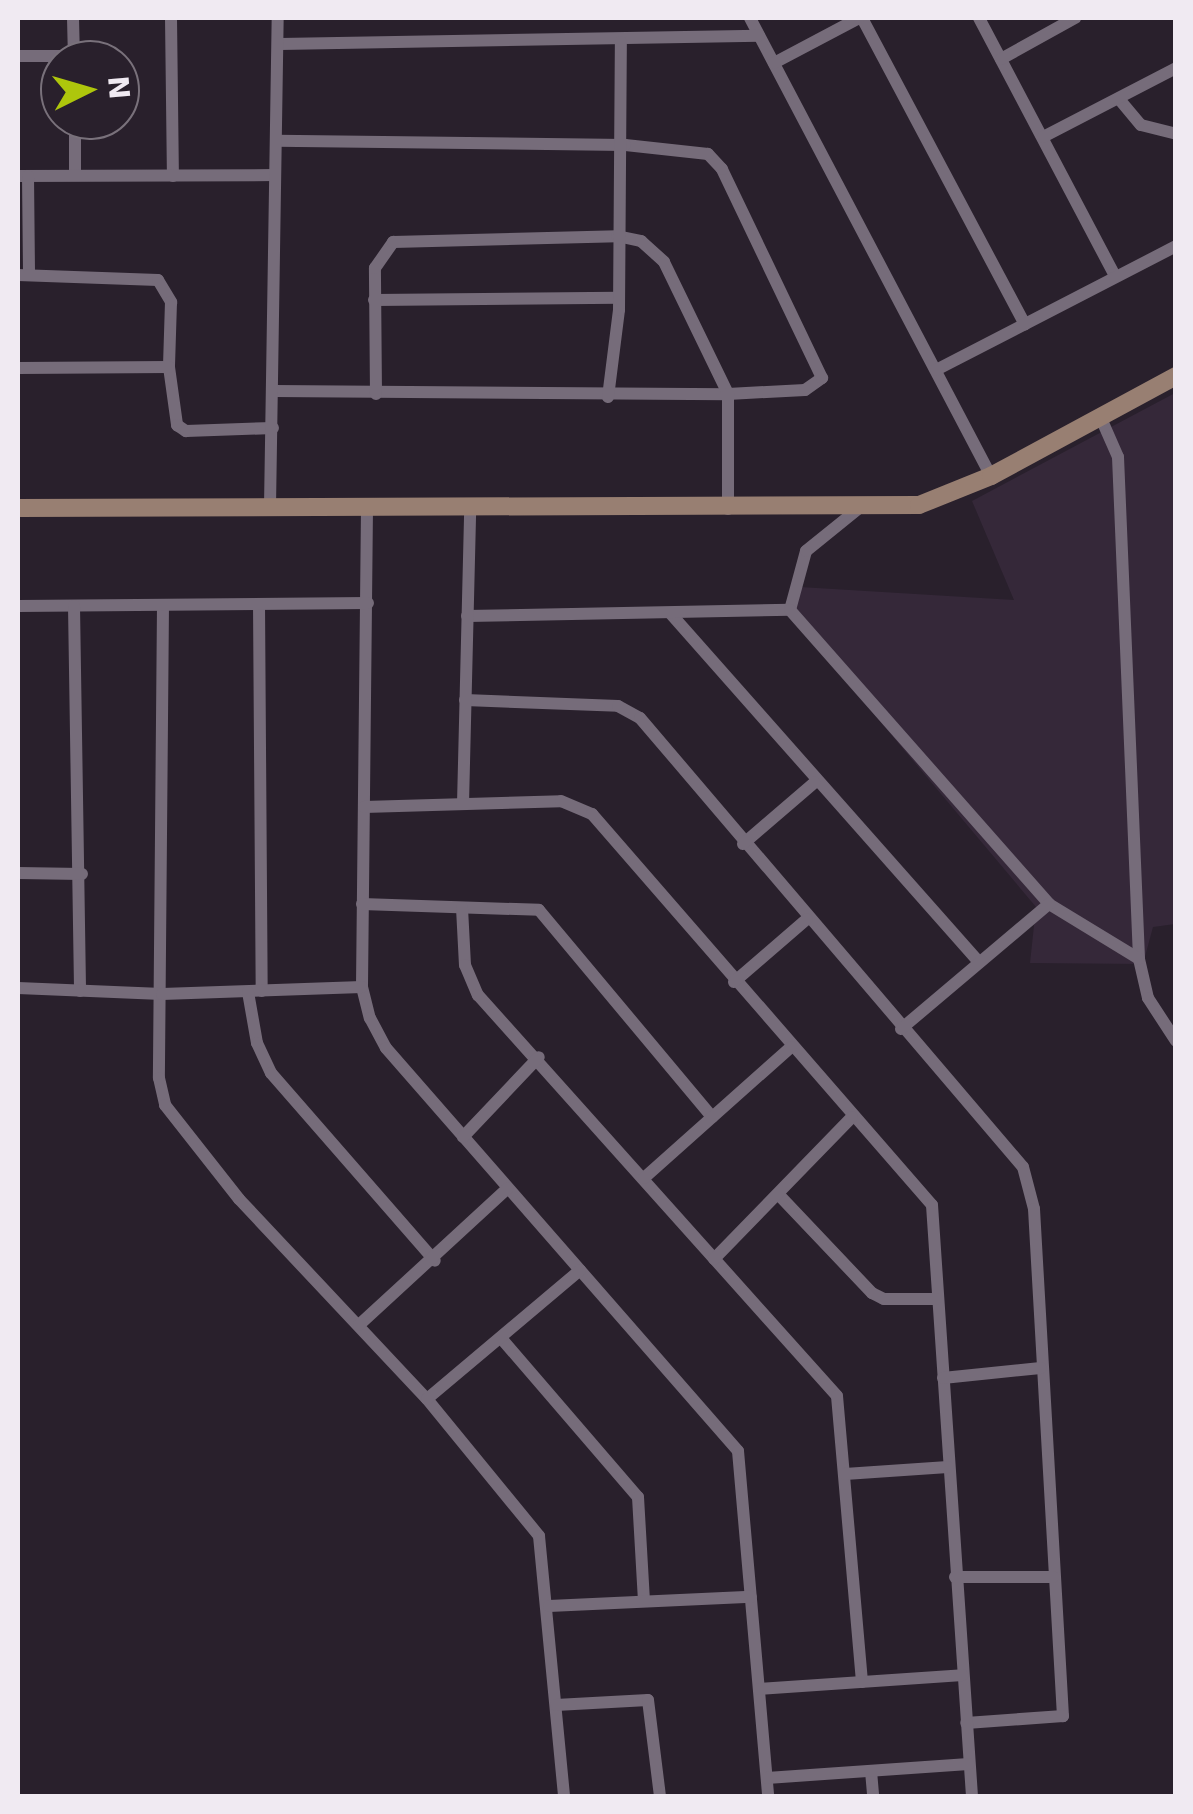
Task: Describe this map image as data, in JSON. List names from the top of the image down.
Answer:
{
  "north": "right"
}
